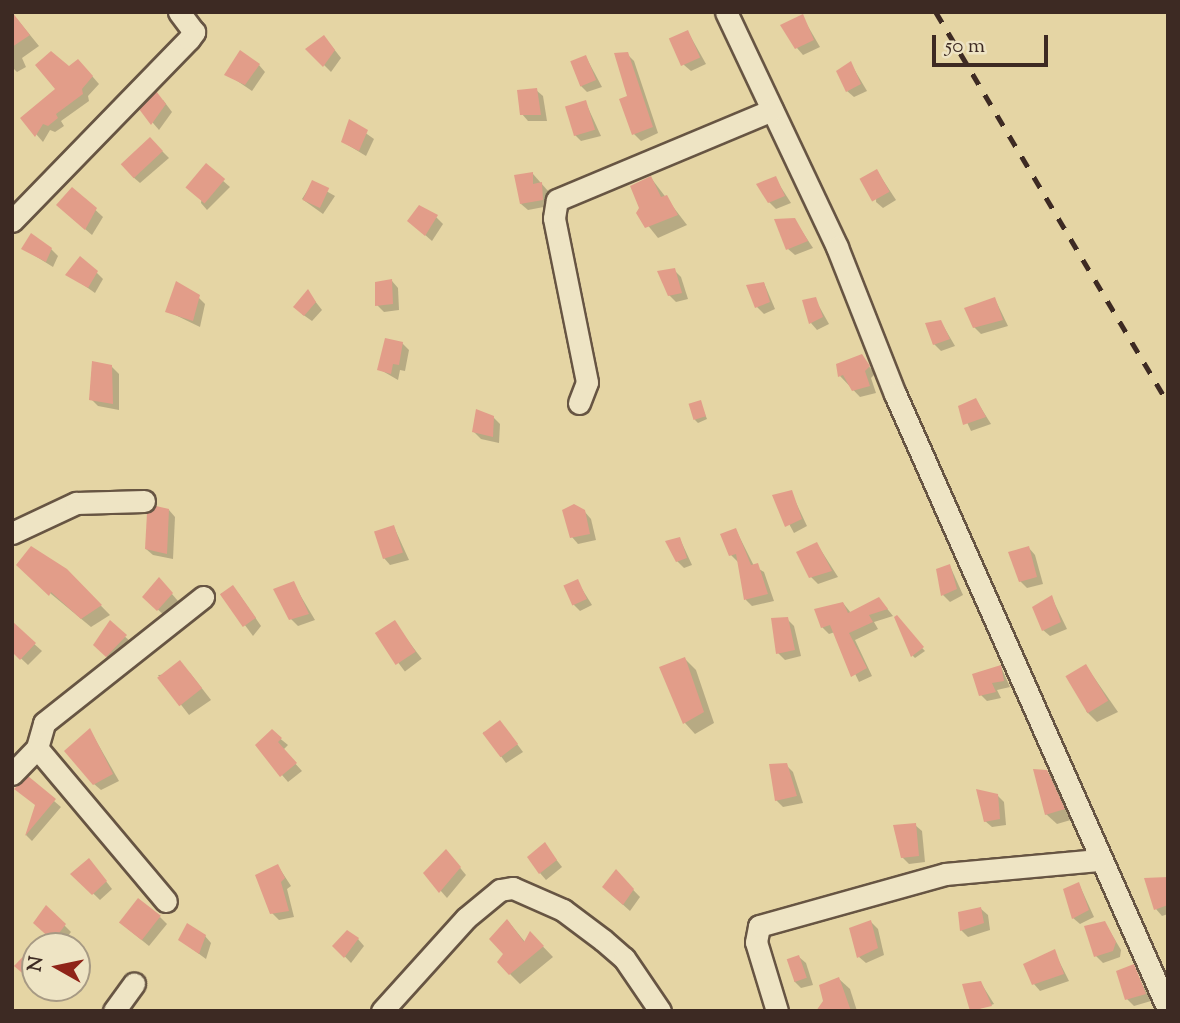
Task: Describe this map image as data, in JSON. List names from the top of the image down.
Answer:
{
  "scale_bar": "50 m",
  "north": "left"
}
